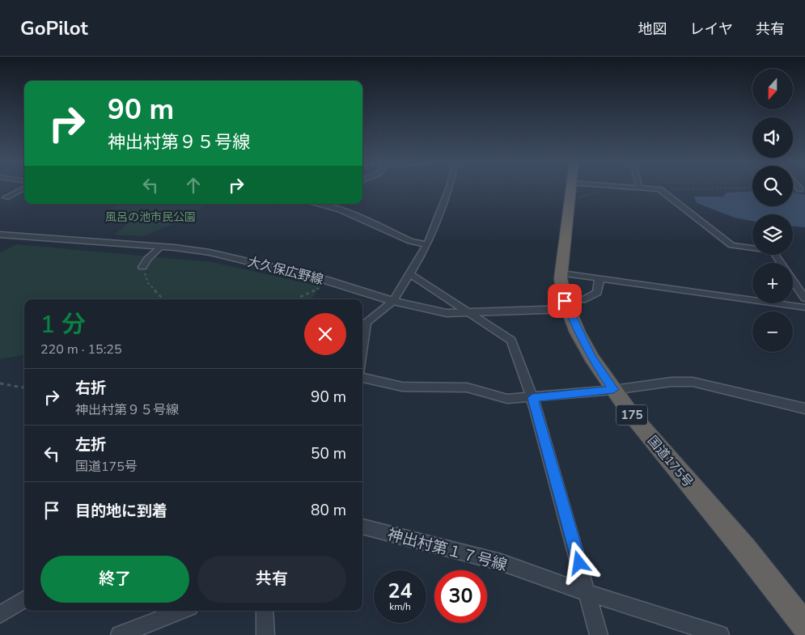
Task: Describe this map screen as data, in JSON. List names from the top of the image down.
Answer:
{
  "streets": {
    "highway": ["175", "国道175号"],
    "street": ["大久保広野線", "神出村第１７号線"]
  },
  "crossings": [
    ["大久保広野線", "国道175号"]
  ],
  "parks": ["風呂の池市民公園"],
  "north": "bottom",
  "page": {
    "header": "GoPilot",
    "nav": ["地図", "レイヤ", "共有"],
    "map_buttons": ["+", "−"],
    "turn": ["90 m", "神出村第９５号線"],
    "heading": ["1 分", "220 m · 15:25"],
    "list": [
      {
        "name": "右折",
        "note": "神出村第９５号線",
        "value": "90 m"
      },
      {
        "name": "左折",
        "note": "国道175号",
        "value": "50 m"
      },
      {
        "name": "目的地に到着",
        "value": "80 m"
      }
    ],
    "buttons": ["終了", "共有"],
    "speed": "24 km/h",
    "limit": "30"
  }
}
